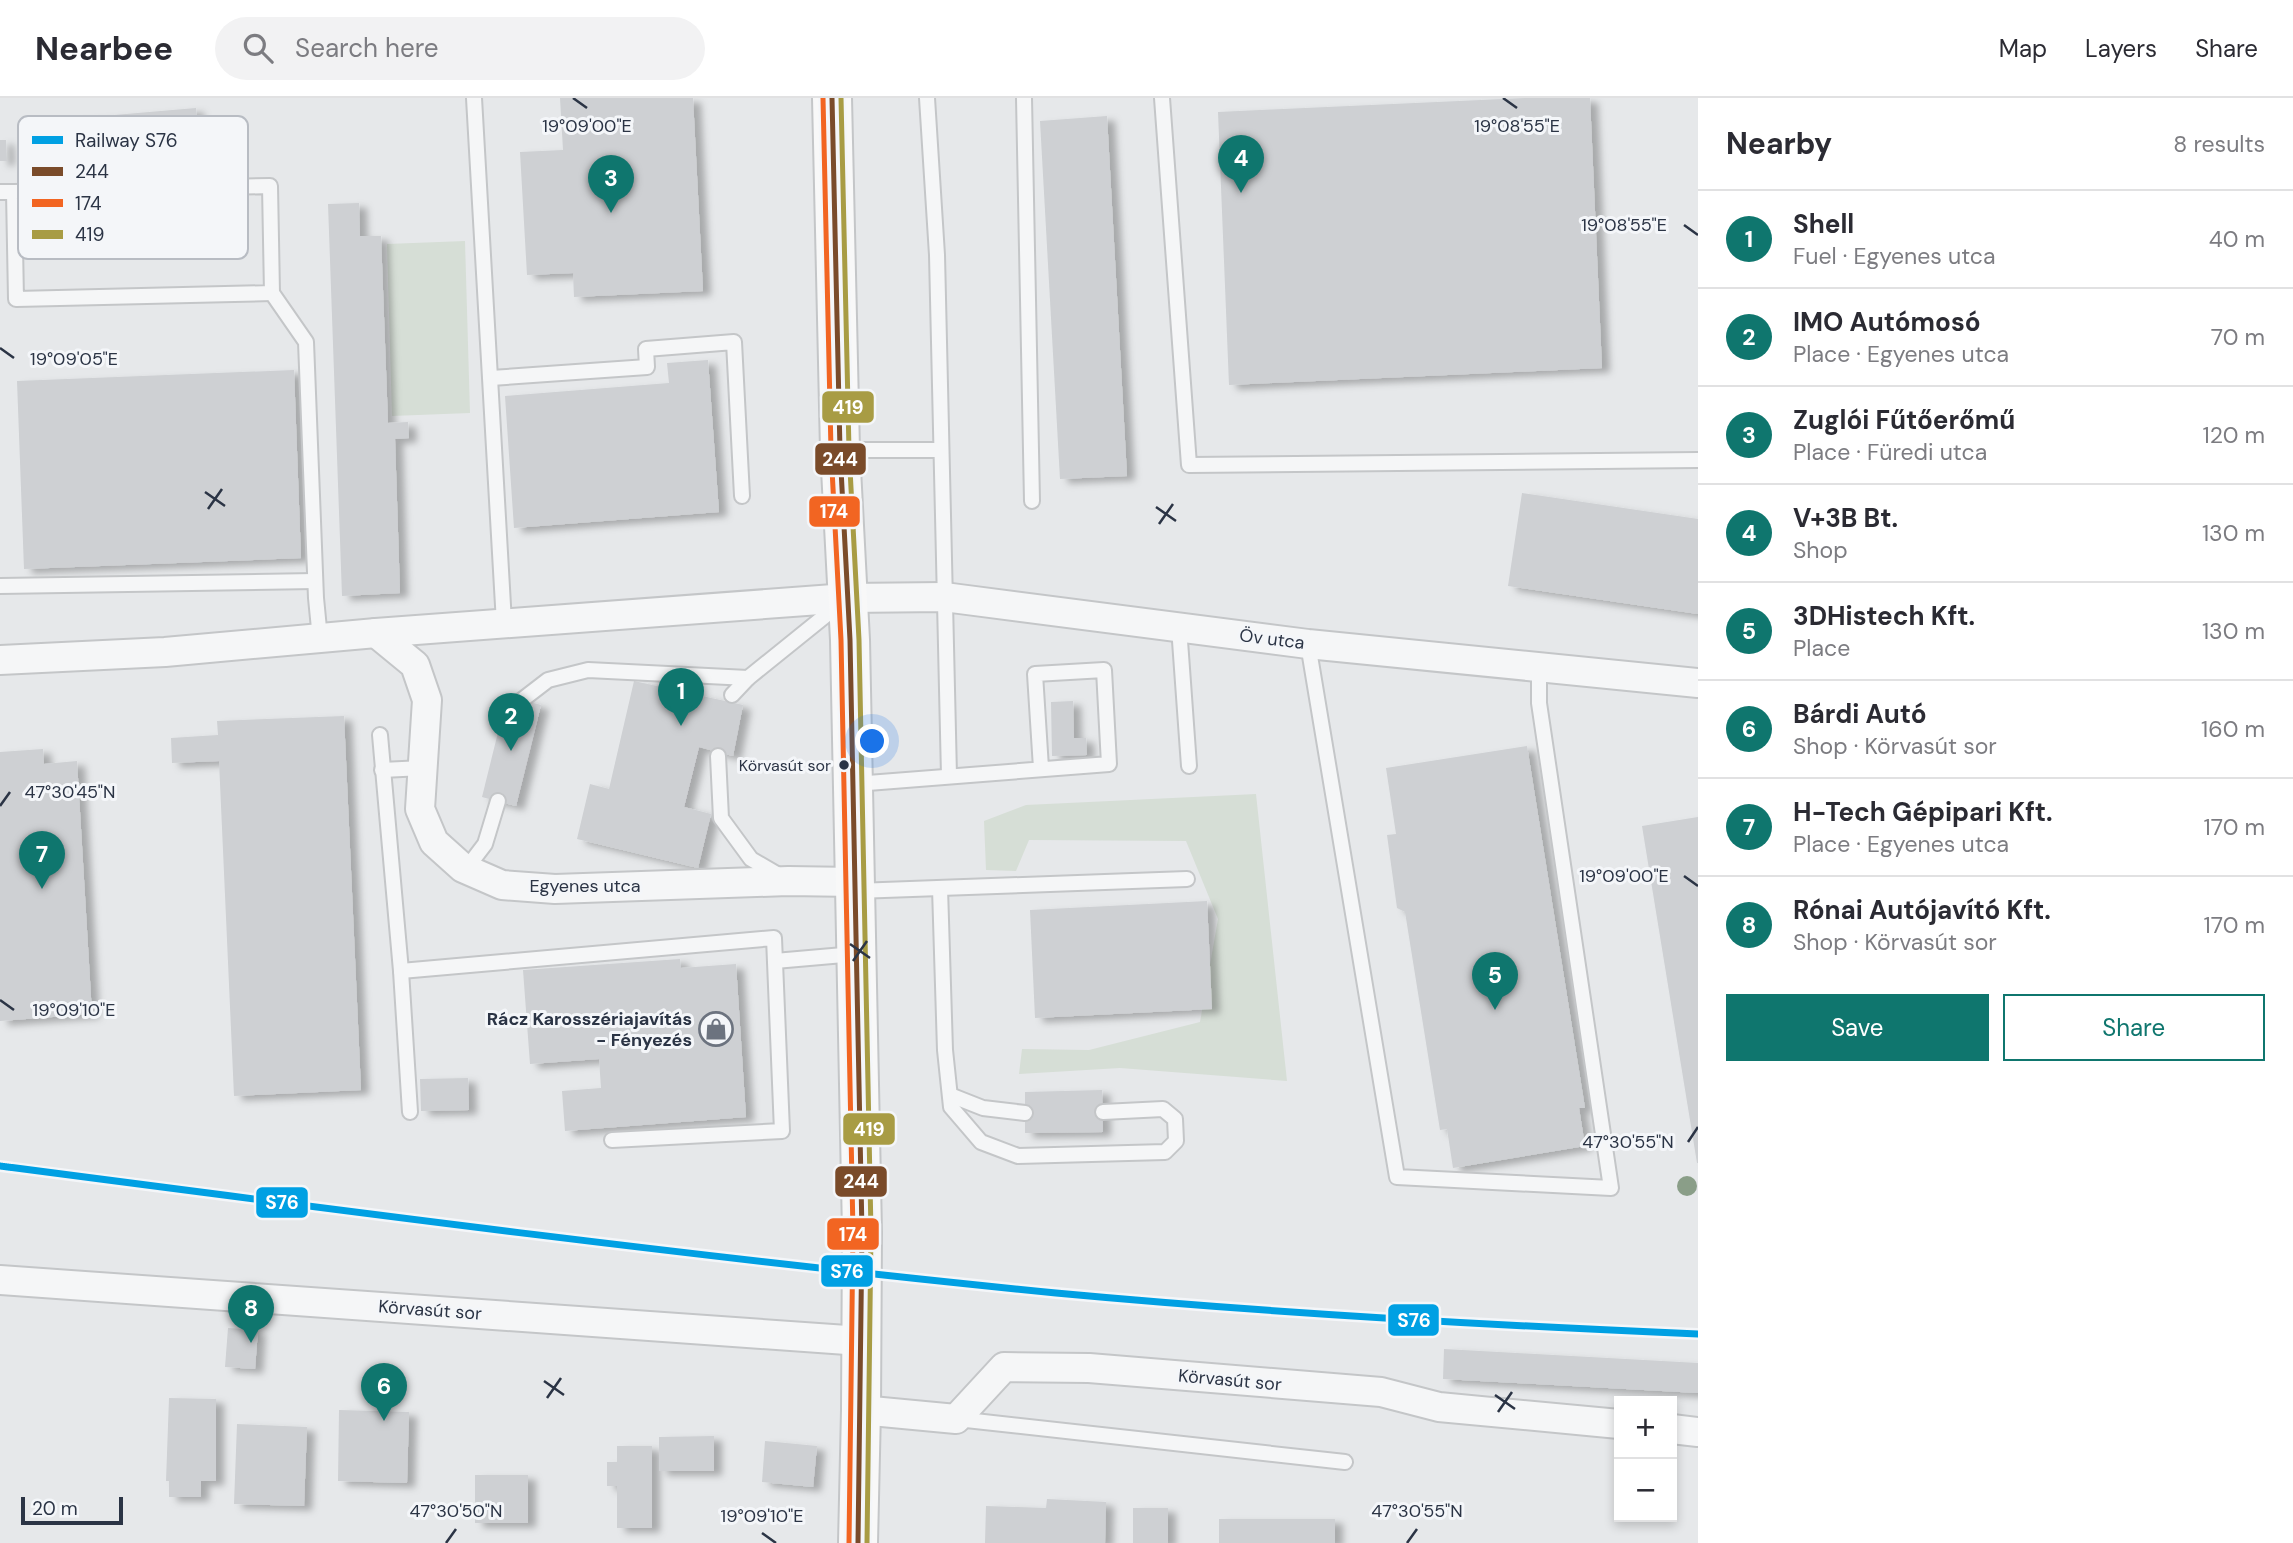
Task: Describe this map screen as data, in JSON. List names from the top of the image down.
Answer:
{
  "streets": {
    "street": ["Öv utca", "Egyenes utca", "Körvasút sor"]
  },
  "places": {
    "other": ["Körvasút sor"],
    "shop": ["Rácz Karosszériajavítás - Fényezés"]
  },
  "lines": [
    "transit line 244",
    "transit line 174",
    "transit line 419",
    "rail line S76"
  ],
  "legend": [
    "Railway S76",
    "244",
    "174",
    "419"
  ],
  "scale_bar": "20 m",
  "page": {
    "header": "Nearbee",
    "search": "Search here",
    "nav": ["Map", "Layers", "Share"],
    "heading": ["Nearby", "8 results"],
    "pins": [
      "4",
      "3",
      "1",
      "2",
      "7",
      "5",
      "8",
      "6"
    ],
    "list": [
      {
        "mark": "1",
        "name": "Shell",
        "note": "Fuel · Egyenes utca",
        "value": "40 m"
      },
      {
        "mark": "2",
        "name": "IMO Autómosó",
        "note": "Place · Egyenes utca",
        "value": "70 m"
      },
      {
        "mark": "3",
        "name": "Zuglói Fűtőerőmű",
        "note": "Place · Füredi utca",
        "value": "120 m"
      },
      {
        "mark": "4",
        "name": "V+3B Bt.",
        "note": "Shop",
        "value": "130 m"
      },
      {
        "mark": "5",
        "name": "3DHistech Kft.",
        "note": "Place",
        "value": "130 m"
      },
      {
        "mark": "6",
        "name": "Bárdi Autó",
        "note": "Shop · Körvasút sor",
        "value": "160 m"
      },
      {
        "mark": "7",
        "name": "H-Tech Gépipari Kft.",
        "note": "Place · Egyenes utca",
        "value": "170 m"
      },
      {
        "mark": "8",
        "name": "Rónai Autójavító Kft.",
        "note": "Shop · Körvasút sor",
        "value": "170 m"
      }
    ],
    "buttons": ["Save", "Share"],
    "map_buttons": ["+", "−"],
    "scale": "20 m"
  },
  "coordinates": [
    "19°08'55\"E",
    "19°09'00\"E",
    "19°09'05\"E",
    "47°30'45\"N",
    "19°09'10\"E",
    "47°30'55\"N",
    "47°30'50\"N"
  ]
}
